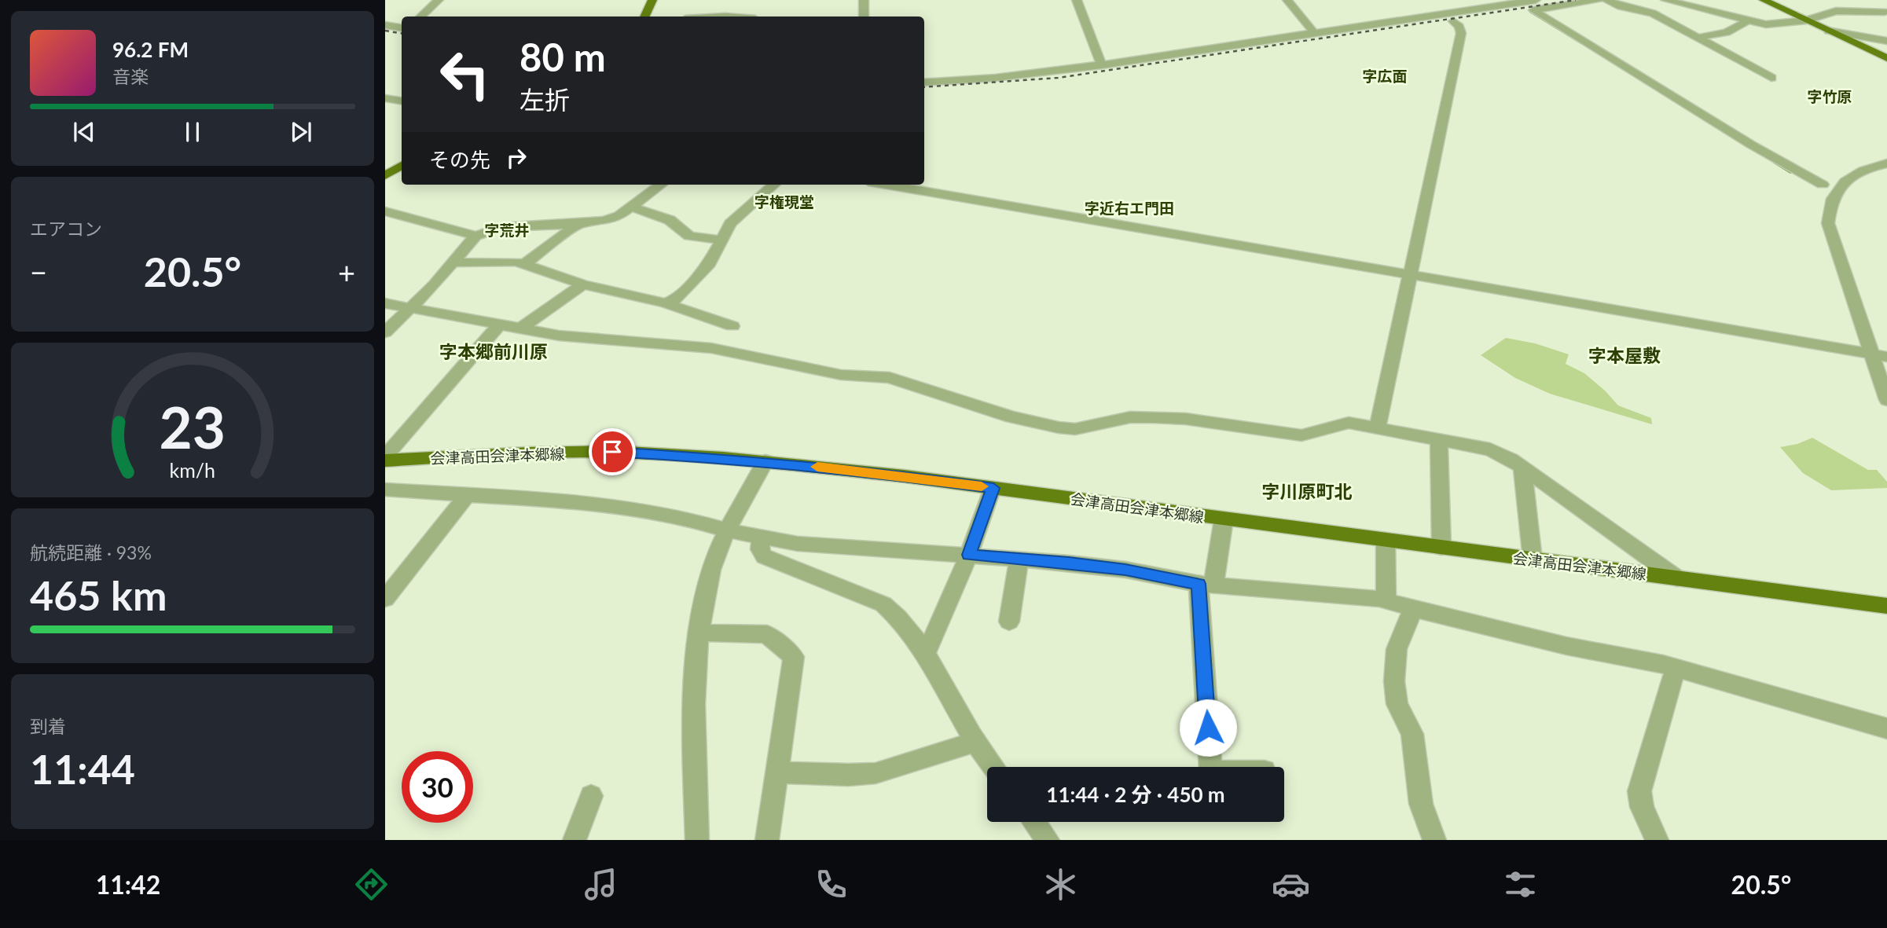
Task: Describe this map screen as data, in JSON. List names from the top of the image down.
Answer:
{
  "streets": {
    "main road": ["会津高田会津本郷線"]
  },
  "districts": [
    "字広面",
    "字竹原",
    "字権現堂",
    "字近右エ門田",
    "字荒井",
    "字本郷前川原",
    "字本屋敷",
    "字川原町北"
  ],
  "page": {
    "turn": ["80 m", "左折"],
    "song": ["96.2 FM", "音楽"],
    "then": "その先",
    "tile": [
      "エアコン",
      ["航続距離 · 93%", "465 km"],
      ["到着", "11:44"]
    ],
    "heat": ["−", "20.5°", "+"],
    "limit": "30",
    "trip": "11:44 · 2 分 · 450 m",
    "tabs": ["11:42", "20.5°"],
    "gauge": ["23", "km/h"]
  }
}
